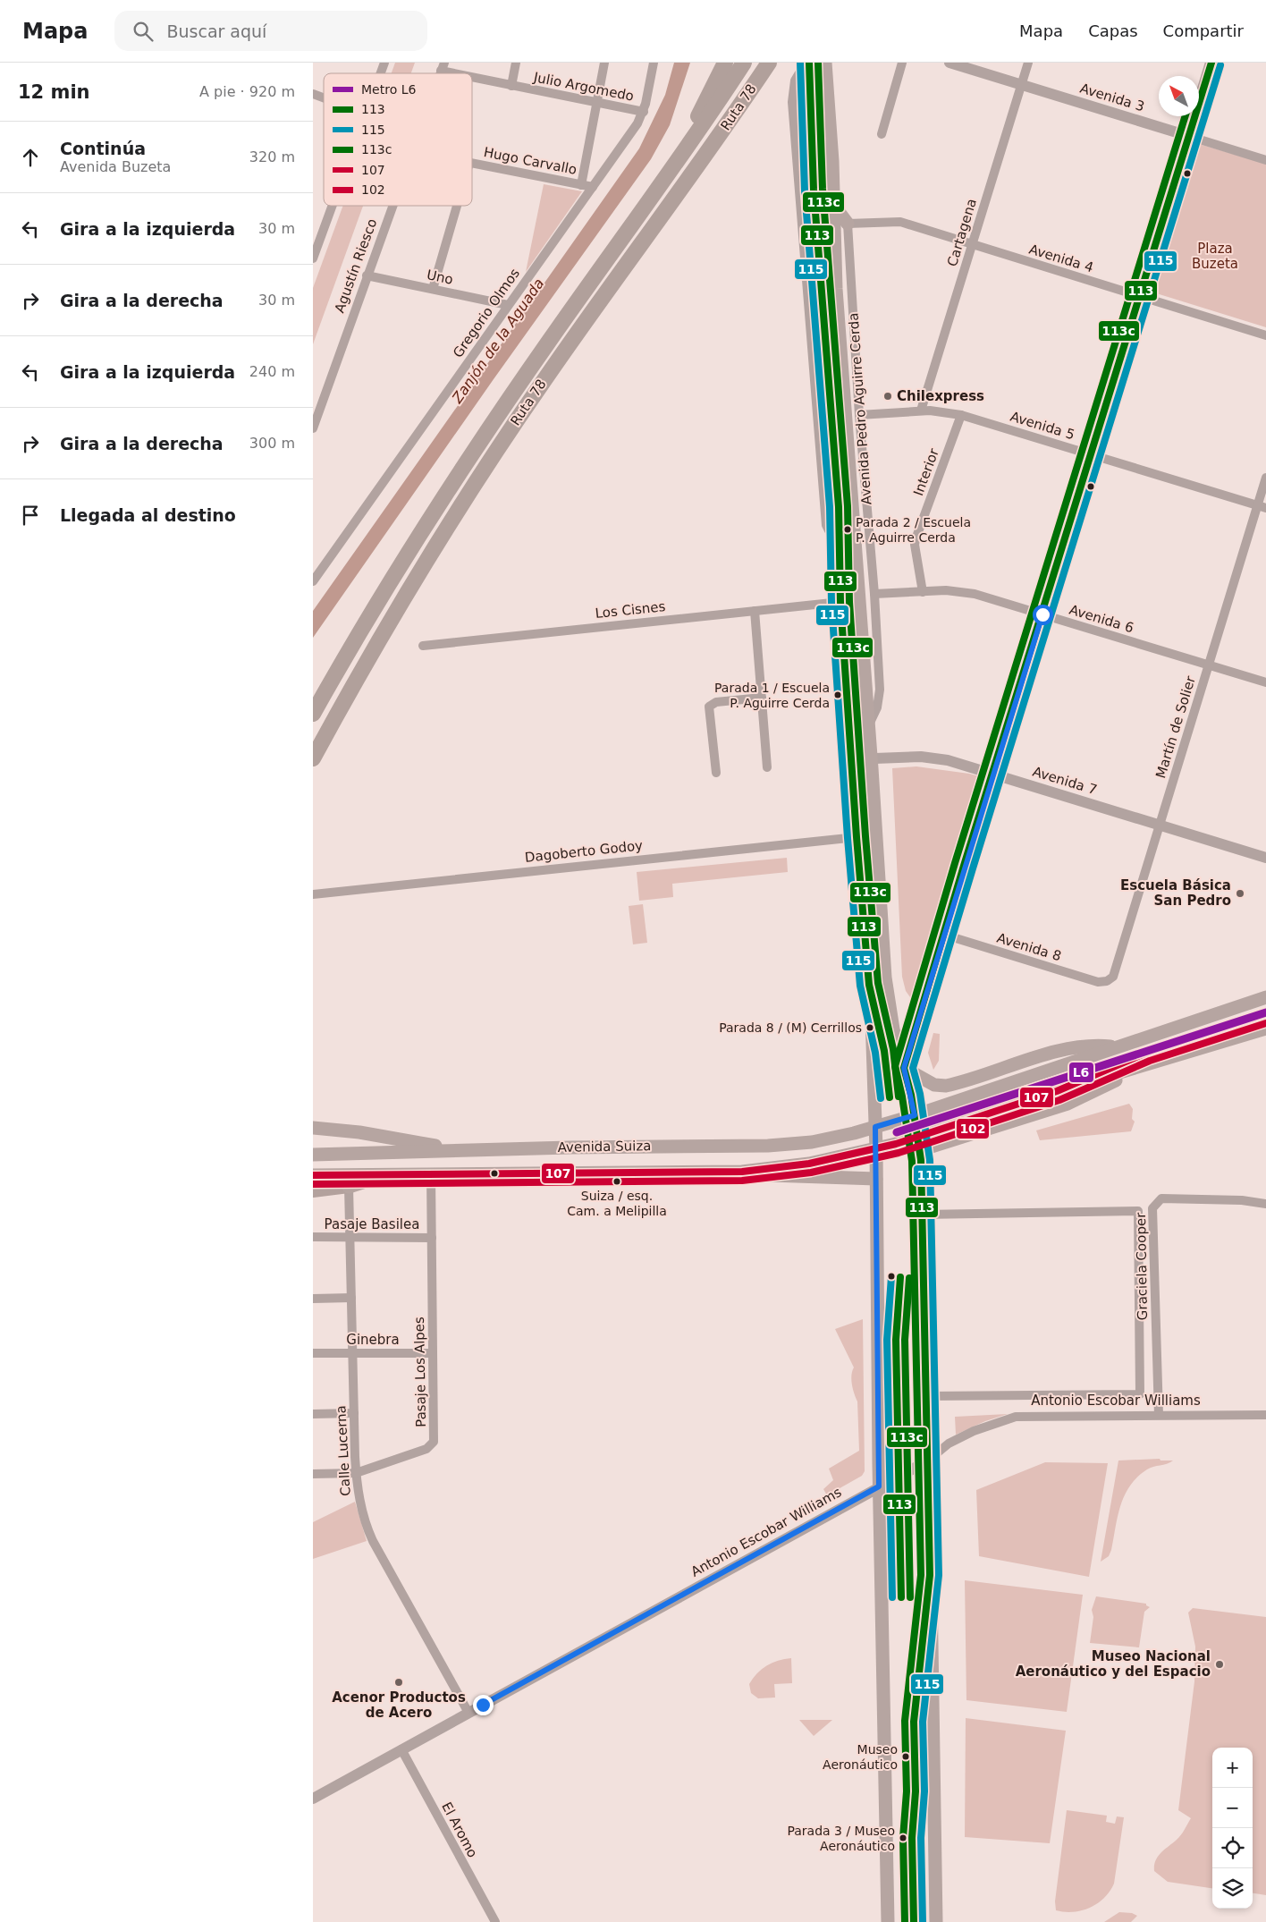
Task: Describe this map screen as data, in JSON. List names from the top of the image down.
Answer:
{
  "streets": {
    "highway": ["Ruta 78"],
    "main road": ["Avenida Pedro Aguirre Cerda", "Avenida Suiza"],
    "street": [
      "Julio Argomedo",
      "Avenida 3",
      "Hugo Carvallo",
      "Cartagena",
      "Avenida 4",
      "Agustín Riesco",
      "Uno",
      "Gregorio Olmos",
      "Avenida 5",
      "Interior",
      "Los Cisnes",
      "Avenida 6",
      "Martín de Solier",
      "Avenida 7",
      "Dagoberto Godoy",
      "Avenida 8",
      "Pasaje Basilea",
      "Graciela Cooper",
      "Ginebra",
      "Pasaje Los Alpes",
      "Antonio Escobar Williams",
      "Calle Lucerna",
      "El Aromo"
    ]
  },
  "crossings": [
    ["Julio Argomedo", "Gregorio Olmos"],
    ["Avenida 3", "Cartagena"],
    ["Hugo Carvallo", "Gregorio Olmos"],
    ["Cartagena", "Avenida 4"],
    ["Cartagena", "Avenida 5"],
    ["Avenida 4", "Avenida Pedro Aguirre Cerda"],
    ["Agustín Riesco", "Uno"],
    ["Uno", "Gregorio Olmos"],
    ["Avenida Pedro Aguirre Cerda", "Avenida 5"],
    ["Avenida Pedro Aguirre Cerda", "Avenida 6"],
    ["Avenida Pedro Aguirre Cerda", "Avenida 7"],
    ["Avenida Pedro Aguirre Cerda", "Avenida Suiza"],
    ["Avenida Pedro Aguirre Cerda", "Antonio Escobar Williams"],
    ["Avenida 5", "Interior"],
    ["Avenida 5", "Martín de Solier"],
    ["Interior", "Avenida 6"],
    ["Avenida 6", "Martín de Solier"],
    ["Martín de Solier", "Avenida 7"],
    ["Martín de Solier", "Avenida 8"],
    ["Avenida Suiza", "Pasaje Los Alpes"],
    ["Pasaje Basilea", "Pasaje Los Alpes"],
    ["Pasaje Basilea", "Calle Lucerna"],
    ["Graciela Cooper", "Antonio Escobar Williams"],
    ["Ginebra", "Pasaje Los Alpes"],
    ["Ginebra", "Calle Lucerna"],
    ["Pasaje Los Alpes", "Calle Lucerna"],
    ["Antonio Escobar Williams", "Calle Lucerna"],
    ["Antonio Escobar Williams", "El Aromo"]
  ],
  "water": ["Zanjón de la Aguada"],
  "parks": ["Plaza Buzeta"],
  "places": [
    "Chilexpress",
    "Parada 2 / Escuela P. Aguirre Cerda",
    "Parada 1 / Escuela P. Aguirre Cerda",
    "Escuela Básica San Pedro",
    "Parada 8 / (M) Cerrillos",
    "Suiza / esq. Cam. a Melipilla",
    "Museo Nacional Aeronáutico y del Espacio",
    "Acenor Productos de Acero",
    "Museo Aeronáutico",
    "Parada 3 / Museo Aeronáutico"
  ],
  "lines": [
    "transit line 113",
    "transit line 115",
    "transit line 113c",
    "metro line L6",
    "transit line 107",
    "transit line 102"
  ],
  "legend": [
    "Metro L6",
    "113",
    "115",
    "113c",
    "107",
    "102"
  ],
  "north": "top left",
  "page": {
    "header": "Mapa",
    "search": "Buscar aquí",
    "nav": ["Mapa", "Capas", "Compartir"],
    "heading": ["12 min", "A pie · 920 m"],
    "list": [
      ["Continúa", "Avenida Buzeta", "320 m"],
      ["Gira a la izquierda", "30 m"],
      ["Gira a la derecha", "30 m"],
      ["Gira a la izquierda", "240 m"],
      ["Gira a la derecha", "300 m"],
      "Llegada al destino"
    ],
    "map_buttons": ["+", "−"]
  }
}
